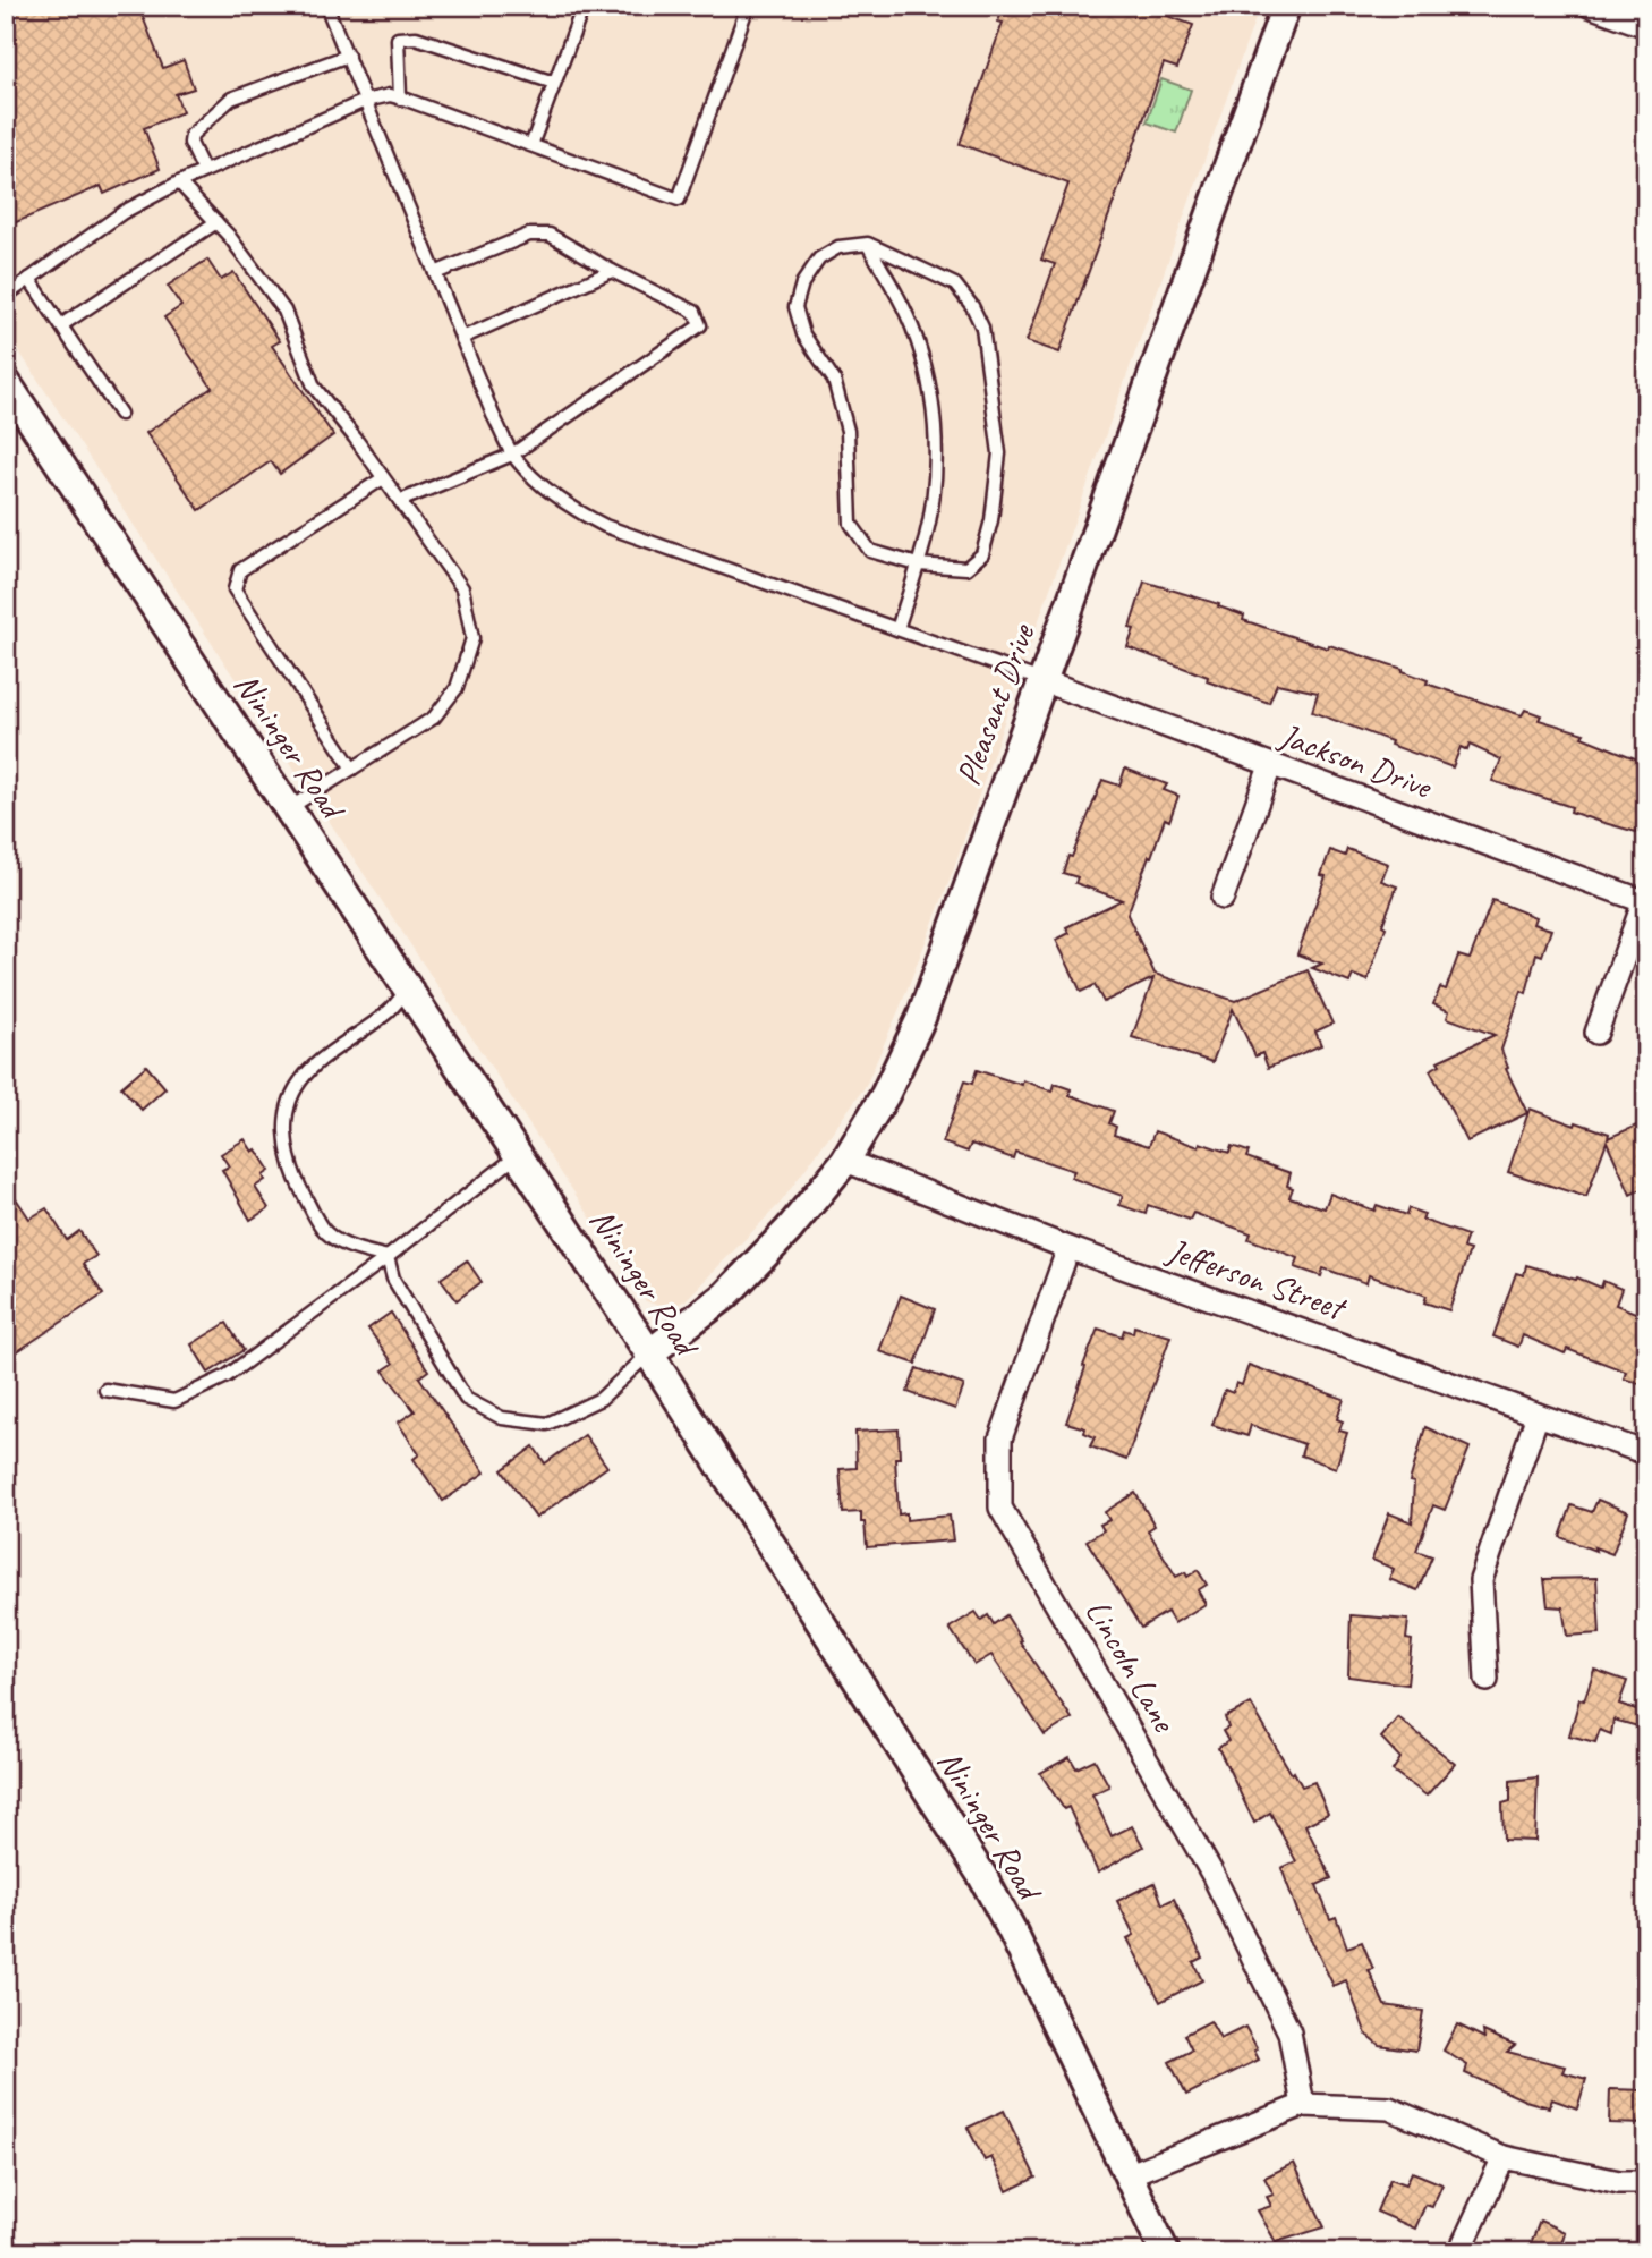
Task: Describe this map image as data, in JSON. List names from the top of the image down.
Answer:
{
  "streets": {
    "street": [
      "Pleasant Drive",
      "Nininger Road",
      "Jackson Drive",
      "Jefferson Street",
      "Lincoln Lane"
    ]
  },
  "crossings": [
    ["Pleasant Drive", "Nininger Road"],
    ["Pleasant Drive", "Jackson Drive"],
    ["Pleasant Drive", "Jefferson Street"],
    ["Jefferson Street", "Lincoln Lane"]
  ]
}
